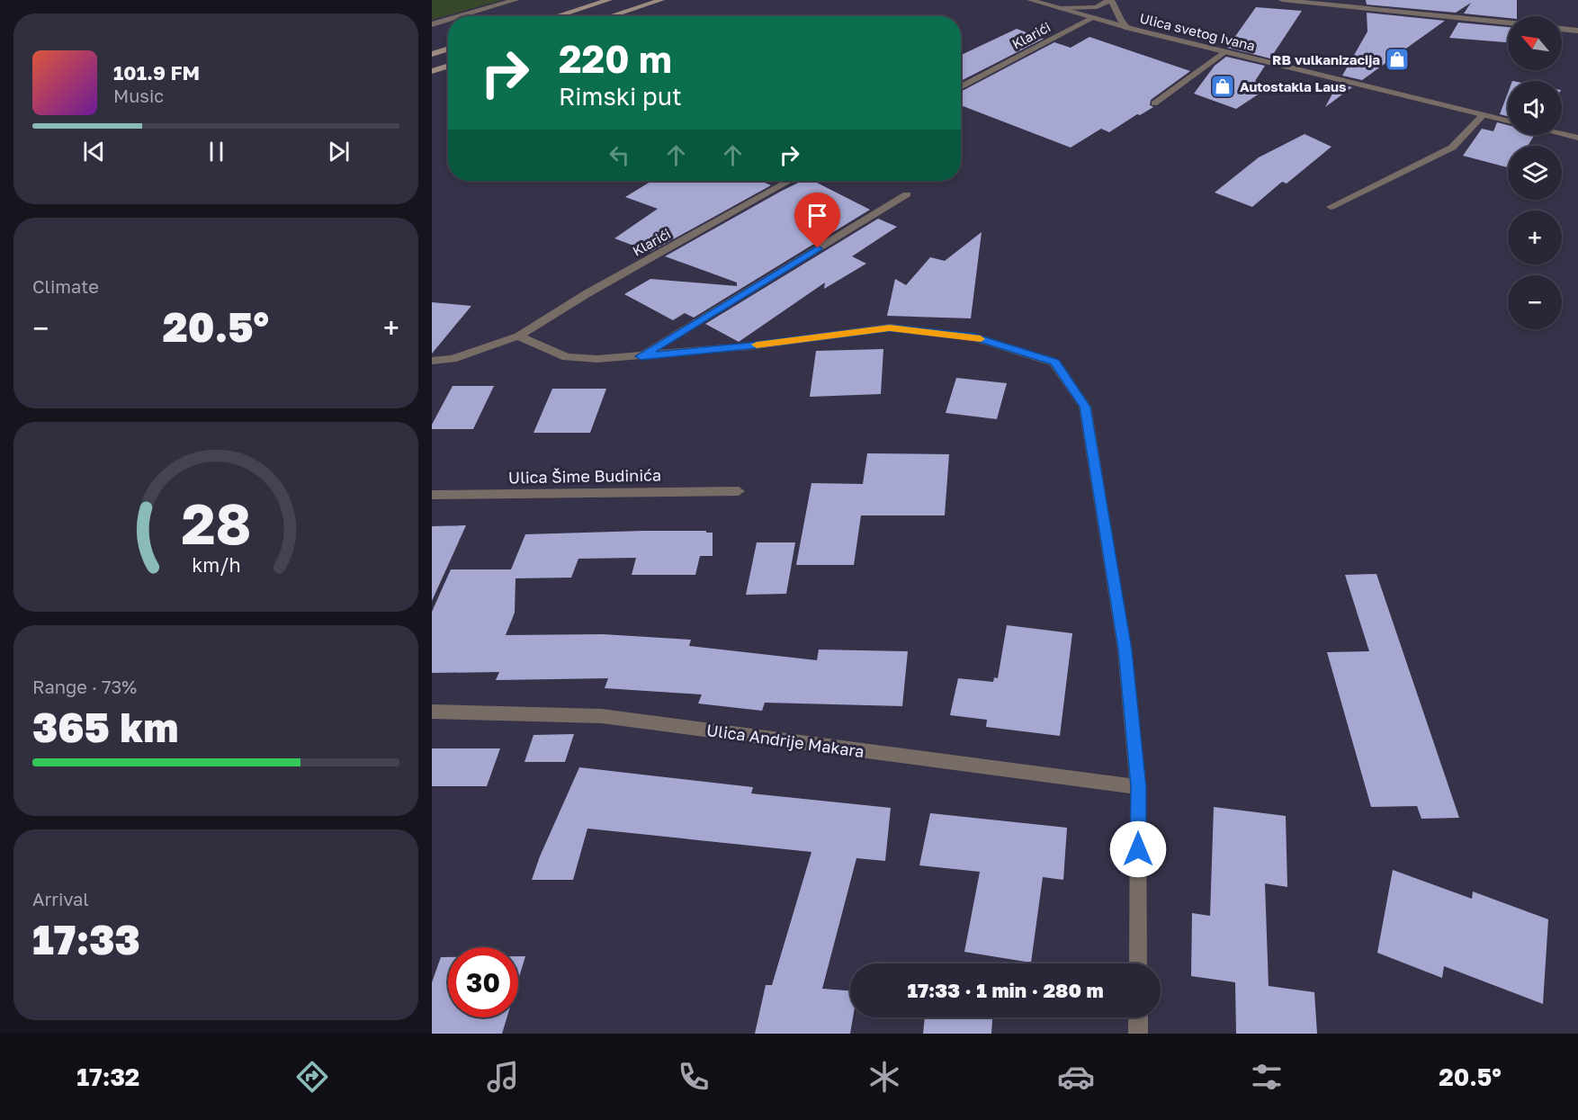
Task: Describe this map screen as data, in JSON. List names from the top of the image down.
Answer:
{
  "streets": {
    "street": [
      "Ulica svetog Ivana",
      "Klarići",
      "Ulica Šime Budinića",
      "Ulica Andrije Makara"
    ]
  },
  "crossings": [
    ["Ulica svetog Ivana", "Klarići"]
  ],
  "places": {
    "shop": ["RB vulkanizacija", "Autostakla Laus"]
  },
  "north": "top left",
  "page": {
    "map_buttons": ["+", "−"],
    "turn": ["220 m", "Rimski put"],
    "song": ["101.9 FM", "Music"],
    "tile": [
      "Climate",
      ["Range · 73%", "365 km"],
      ["Arrival", "17:33"]
    ],
    "heat": ["−", "20.5°", "+"],
    "limit": "30",
    "trip": "17:33 · 1 min · 280 m",
    "tabs": ["17:32", "20.5°"],
    "gauge": ["28", "km/h"]
  }
}
